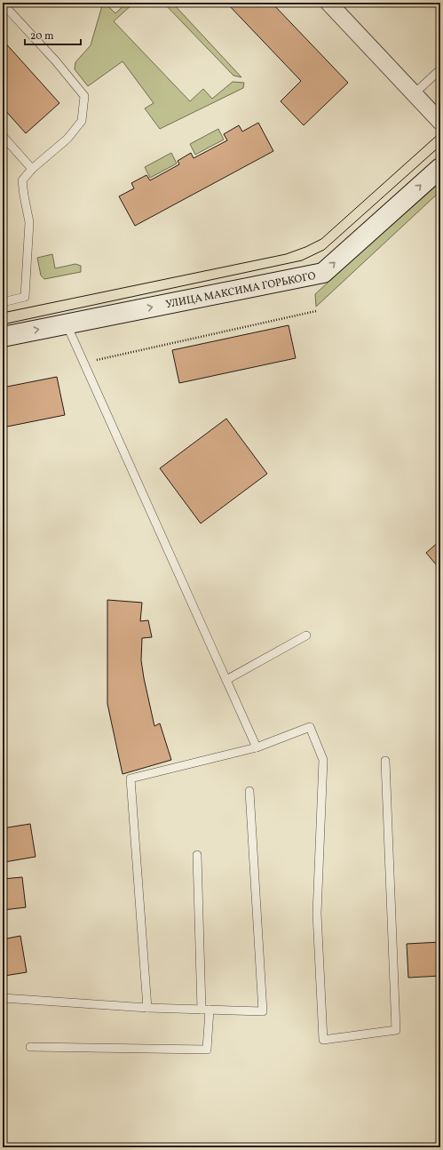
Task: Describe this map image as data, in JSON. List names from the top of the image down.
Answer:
{
  "streets": {
    "street": ["УЛИЦА МАКСИМА ГОРЬКОГО"]
  },
  "one_way": ["УЛИЦА МАКСИМА ГОРЬКОГО"],
  "scale_bar": "20 m"
}
